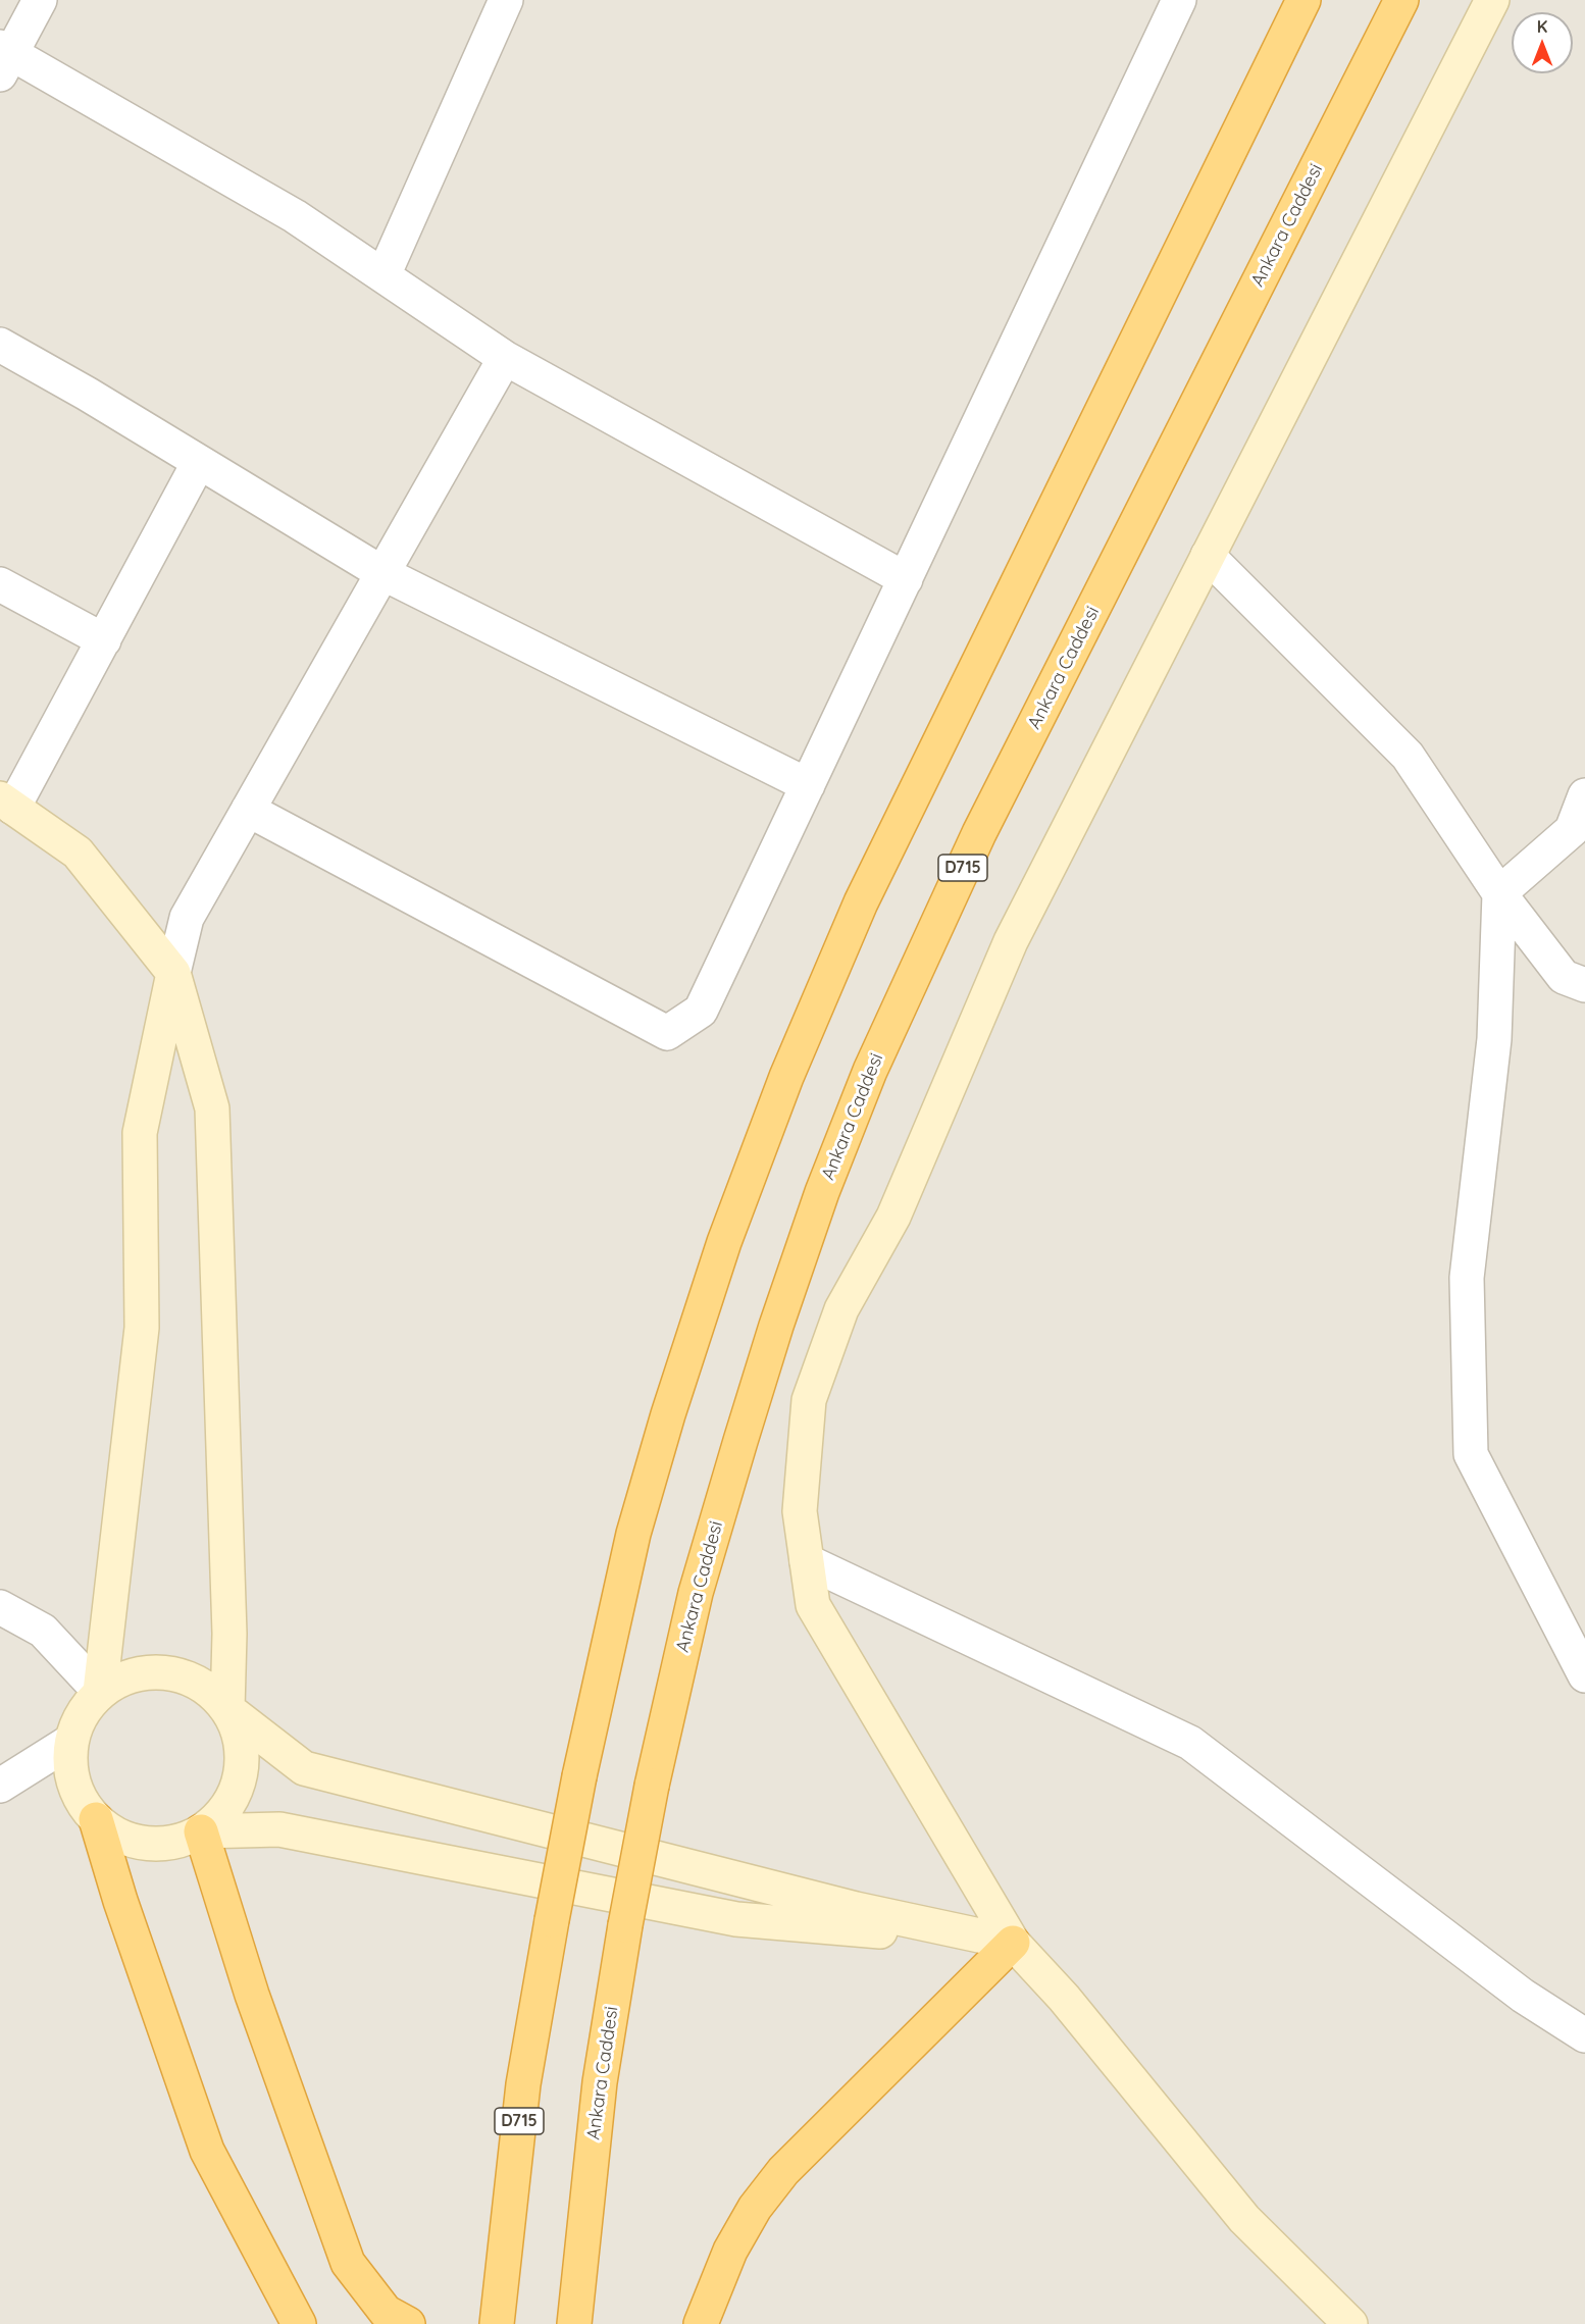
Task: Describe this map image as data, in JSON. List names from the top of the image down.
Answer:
{
  "streets": {
    "highway": ["Ankara Caddesi", "D715"]
  },
  "north": "top"
}
